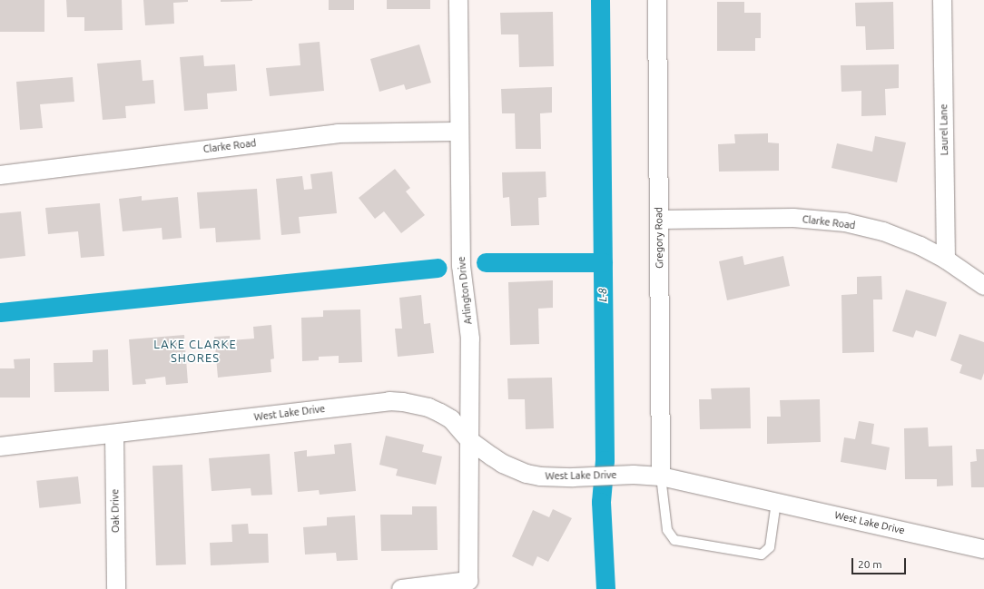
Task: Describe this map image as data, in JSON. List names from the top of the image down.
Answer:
{
  "streets": {
    "street": [
      "Laurel Lane",
      "Clarke Road",
      "Gregory Road",
      "Arlington Drive",
      "West Lake Drive",
      "Oak Drive"
    ]
  },
  "crossings": [
    ["Laurel Lane", "Clarke Road"],
    ["Clarke Road", "Gregory Road"],
    ["Clarke Road", "Arlington Drive"],
    ["Gregory Road", "West Lake Drive"],
    ["Arlington Drive", "West Lake Drive"],
    ["West Lake Drive", "Oak Drive"]
  ],
  "districts": ["LAKE CLARKE SHORES"],
  "water": ["L-8"],
  "scale_bar": "20 m"
}
